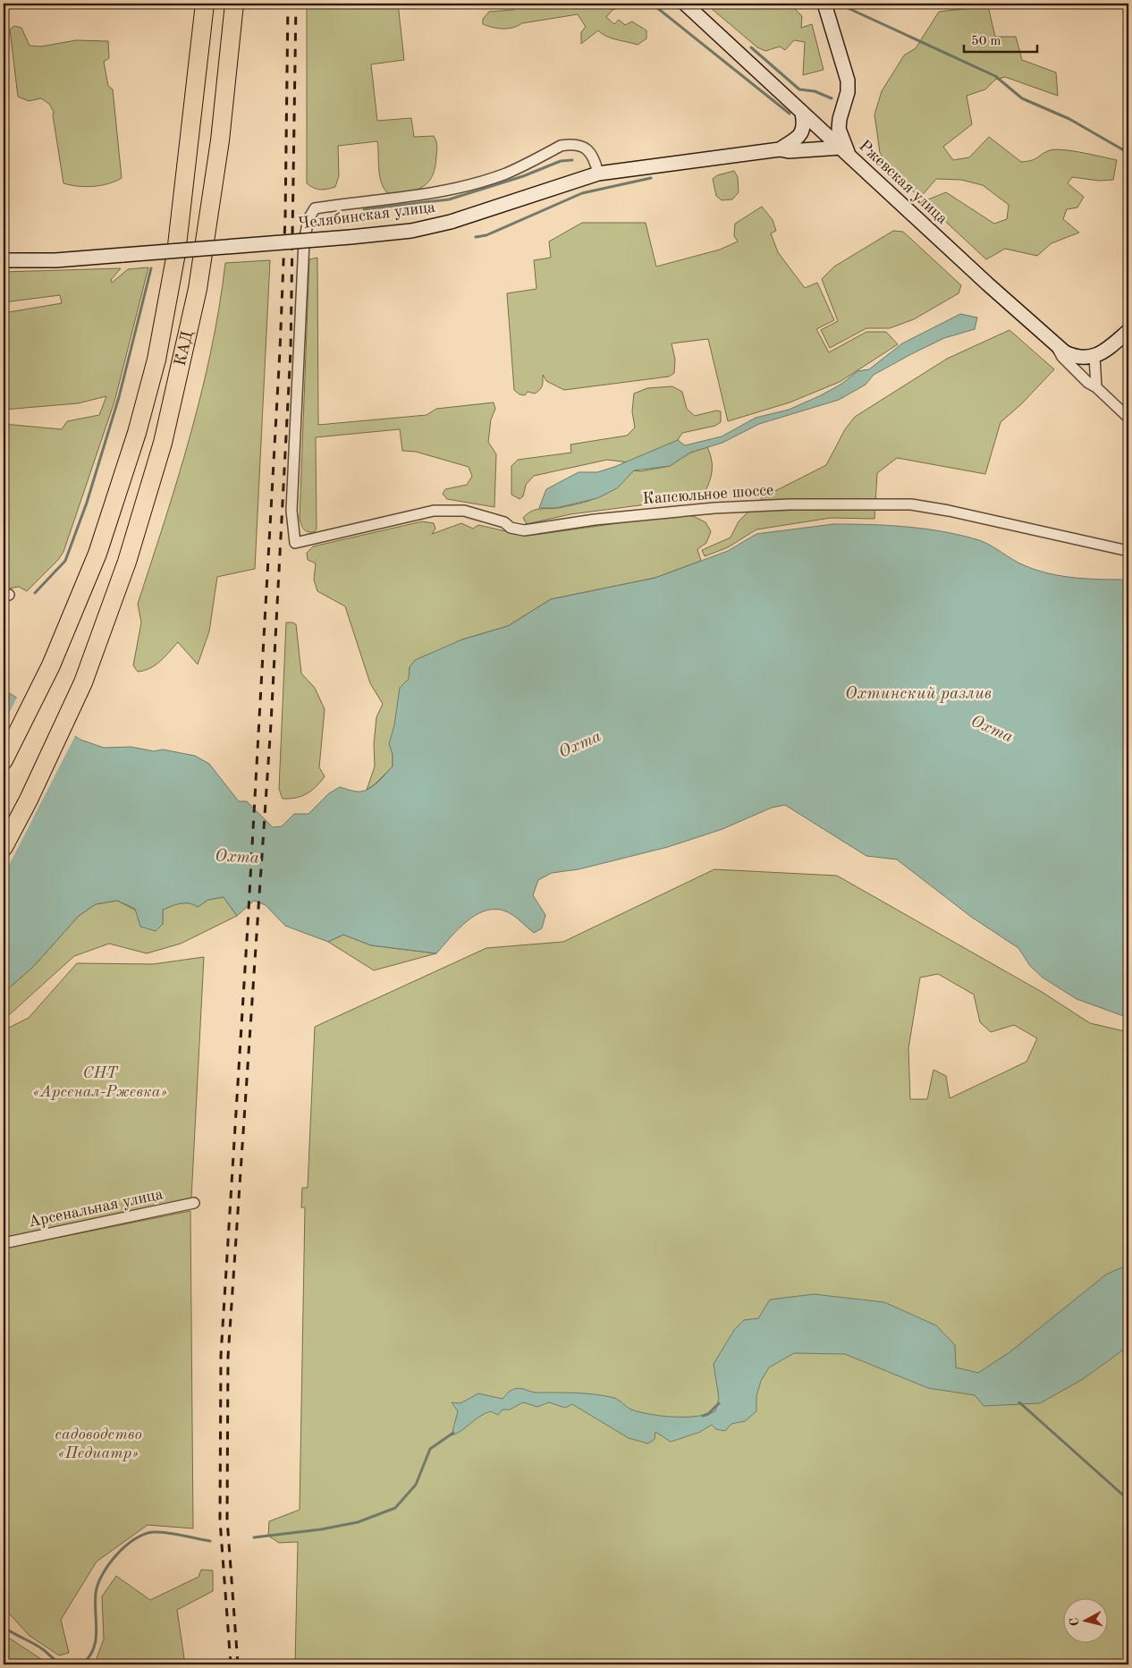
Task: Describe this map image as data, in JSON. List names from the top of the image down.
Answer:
{
  "streets": {
    "highway": ["КАД"],
    "street": [
      "Ржевская улица",
      "Челябинская улица",
      "Капсюльное шоссе",
      "Арсенальная улица"
    ]
  },
  "crossings": [
    ["Ржевская улица", "Челябинская улица"],
    ["Челябинская улица", "Капсюльное шоссе"]
  ],
  "water": ["Охтинский разлив", "Охта"],
  "parks": ["СНТ «Арсенал-Ржевка»", "садоводство «Педиатр»"],
  "scale_bar": "50 m",
  "north": "left"
}
